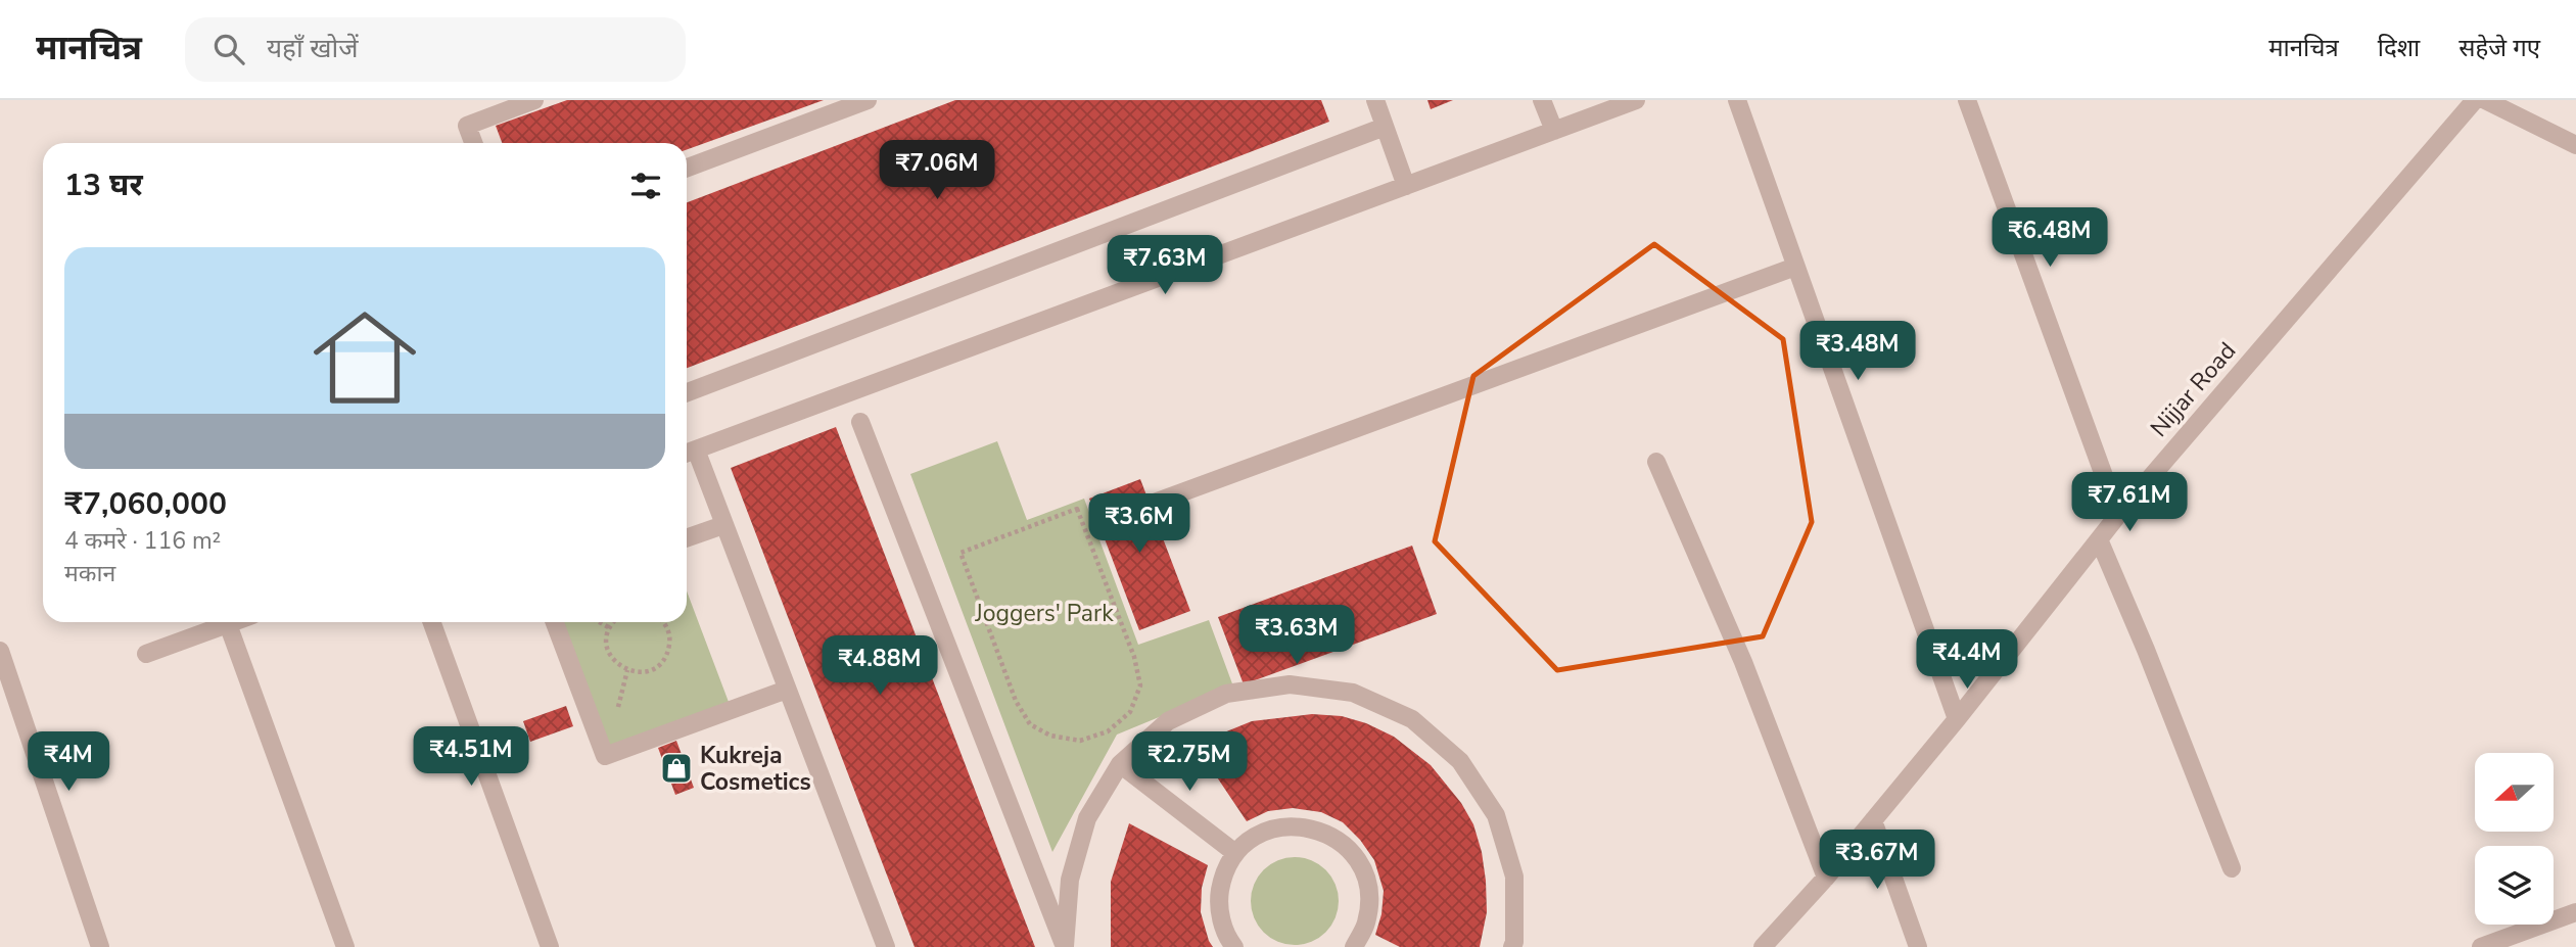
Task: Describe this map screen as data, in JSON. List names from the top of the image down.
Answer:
{
  "streets": {
    "street": ["Nijjar Road"]
  },
  "parks": ["Joggers' Park"],
  "places": {
    "shop": ["Kukreja Cosmetics"]
  },
  "north": "left",
  "page": {
    "header": "मानचित्र",
    "search": "यहाँ खोजें",
    "nav": ["मानचित्र", "दिशा", "सहेजे गए"],
    "price": [
      "₹7.06M",
      "₹6.48M",
      "₹7.63M",
      "₹3.48M",
      "₹7.61M",
      "₹3.6M",
      "₹3.63M",
      "₹4.4M",
      "₹4.88M",
      "₹4.51M",
      "₹4M",
      "₹2.75M",
      "₹3.67M"
    ],
    "heading": "13 घर",
    "list": [
      {
        "name": "₹7,060,000",
        "note": "4 कमरे · 116 m² · मकान"
      }
    ]
  }
}
